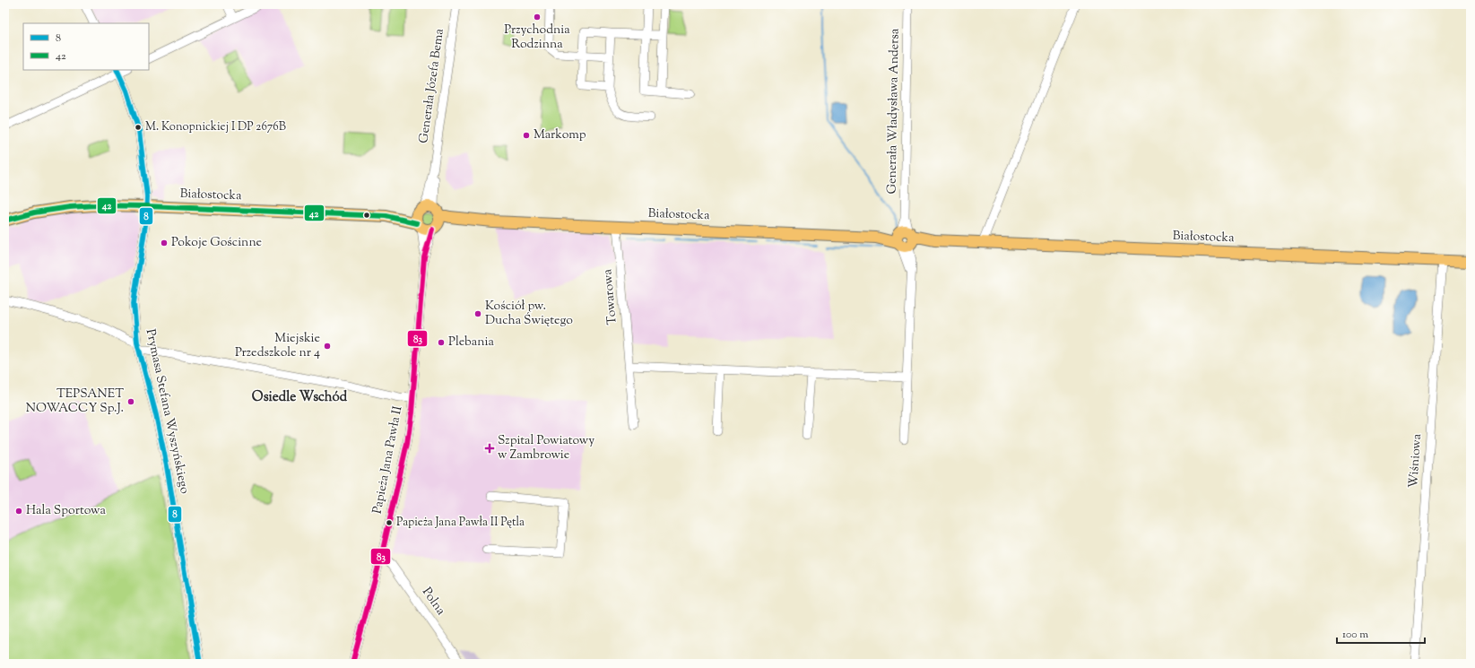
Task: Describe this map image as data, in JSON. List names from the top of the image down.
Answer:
{
  "streets": {
    "main road": ["Białostocka"],
    "street": [
      "Generała Józefa Bema",
      "Generała Władysława Andersa",
      "Towarowa",
      "Prymasa Stefana Wyszyńskiego",
      "Papieża Jana Pawła II",
      "Wiśniowa",
      "Polna"
    ]
  },
  "crossings": [
    ["Generała Józefa Bema", "Białostocka"],
    ["Generała Józefa Bema", "Papieża Jana Pawła II"],
    ["Generała Władysława Andersa", "Białostocka"],
    ["Białostocka", "Towarowa"],
    ["Białostocka", "Prymasa Stefana Wyszyńskiego"],
    ["Białostocka", "Papieża Jana Pawła II"],
    ["Białostocka", "Wiśniowa"],
    ["Papieża Jana Pawła II", "Polna"]
  ],
  "districts": ["Osiedle Wschód"],
  "places": {
    "other": [
      "Przychodnia Rodzinna",
      "M. Konopnickiej I DP 2676B",
      "Markomp",
      "Pokoje Gościnne",
      "Kościół pw. Ducha Świętego",
      "Plebania",
      "Miejskie Przedszkole nr 4",
      "TEPSANET NOWACCY Sp.J.",
      "Hala Sportowa",
      "Papieża Jana Pawła II Pętla"
    ],
    "health": ["Szpital Powiatowy w Zambrowie"]
  },
  "lines": ["transit line 8", "transit line 42", "transit line 83"],
  "legend": ["8", "42"],
  "scale_bar": "100 m"
}
